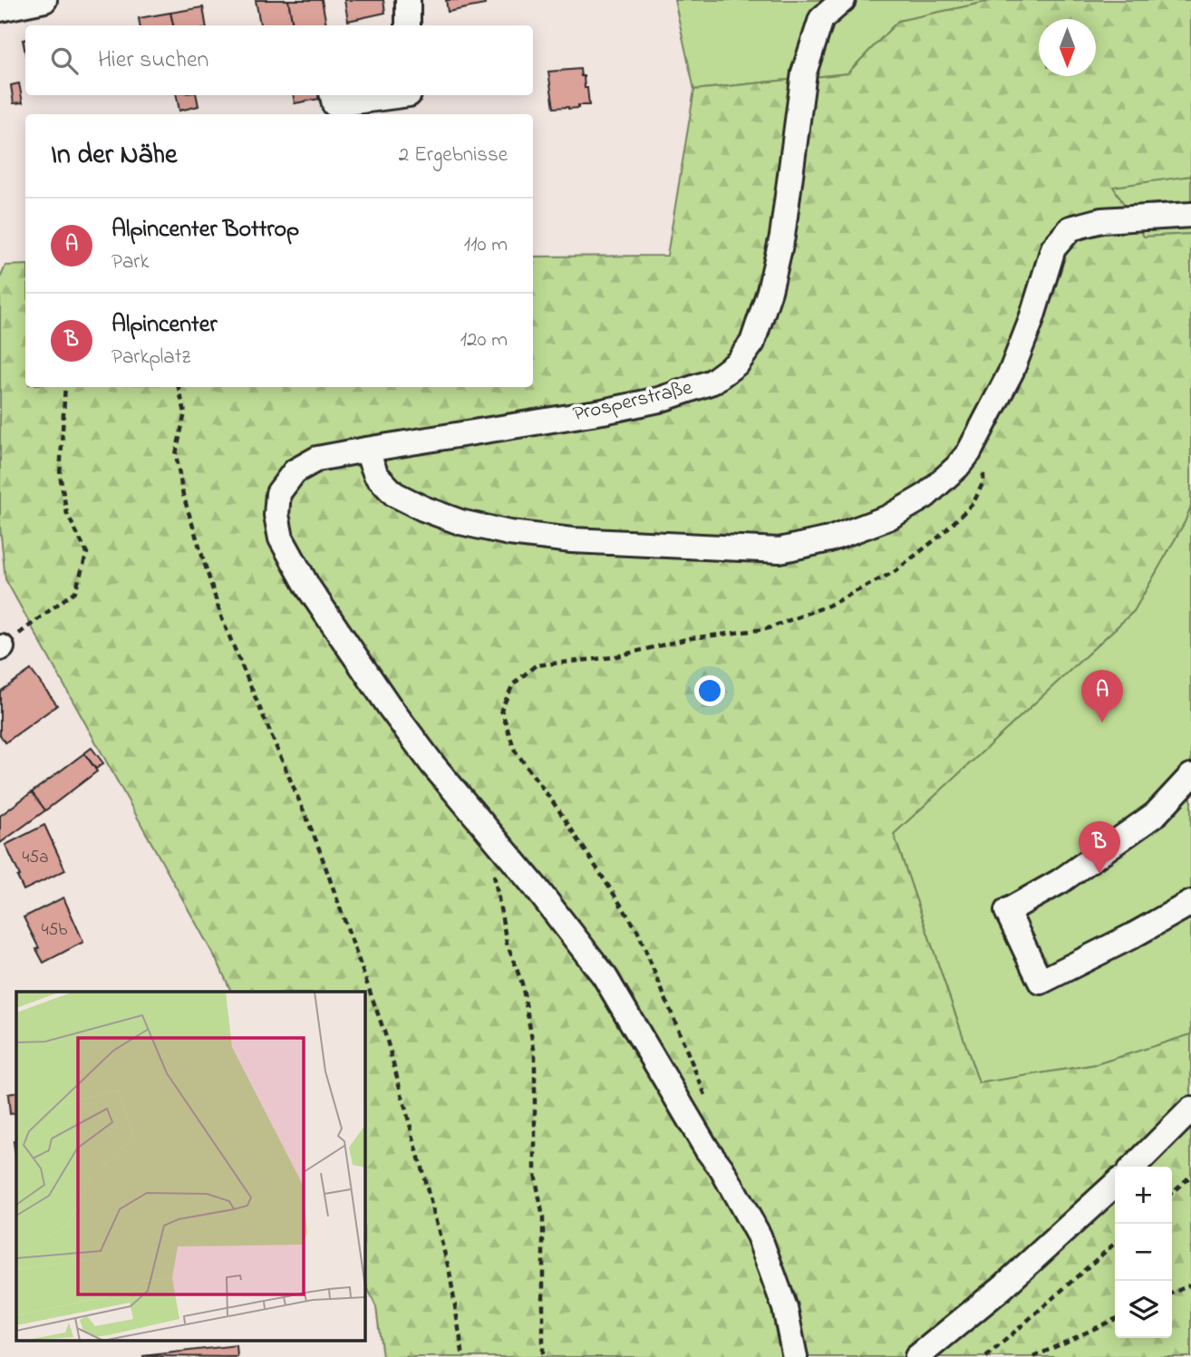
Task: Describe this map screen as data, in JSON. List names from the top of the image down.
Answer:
{
  "streets": {
    "street": ["Prosperstraße"]
  },
  "house_numbers": ["45a", "45b"],
  "north": "bottom",
  "page": {
    "search": "Hier suchen",
    "heading": ["In der Nähe", "2 Ergebnisse"],
    "list": [
      {
        "mark": "A",
        "name": "Alpincenter Bottrop",
        "note": "Park",
        "value": "110 m"
      },
      {
        "mark": "B",
        "name": "Alpincenter",
        "note": "Parkplatz",
        "value": "120 m"
      }
    ],
    "pins": ["A", "B"],
    "map_buttons": ["+", "−"]
  }
}
